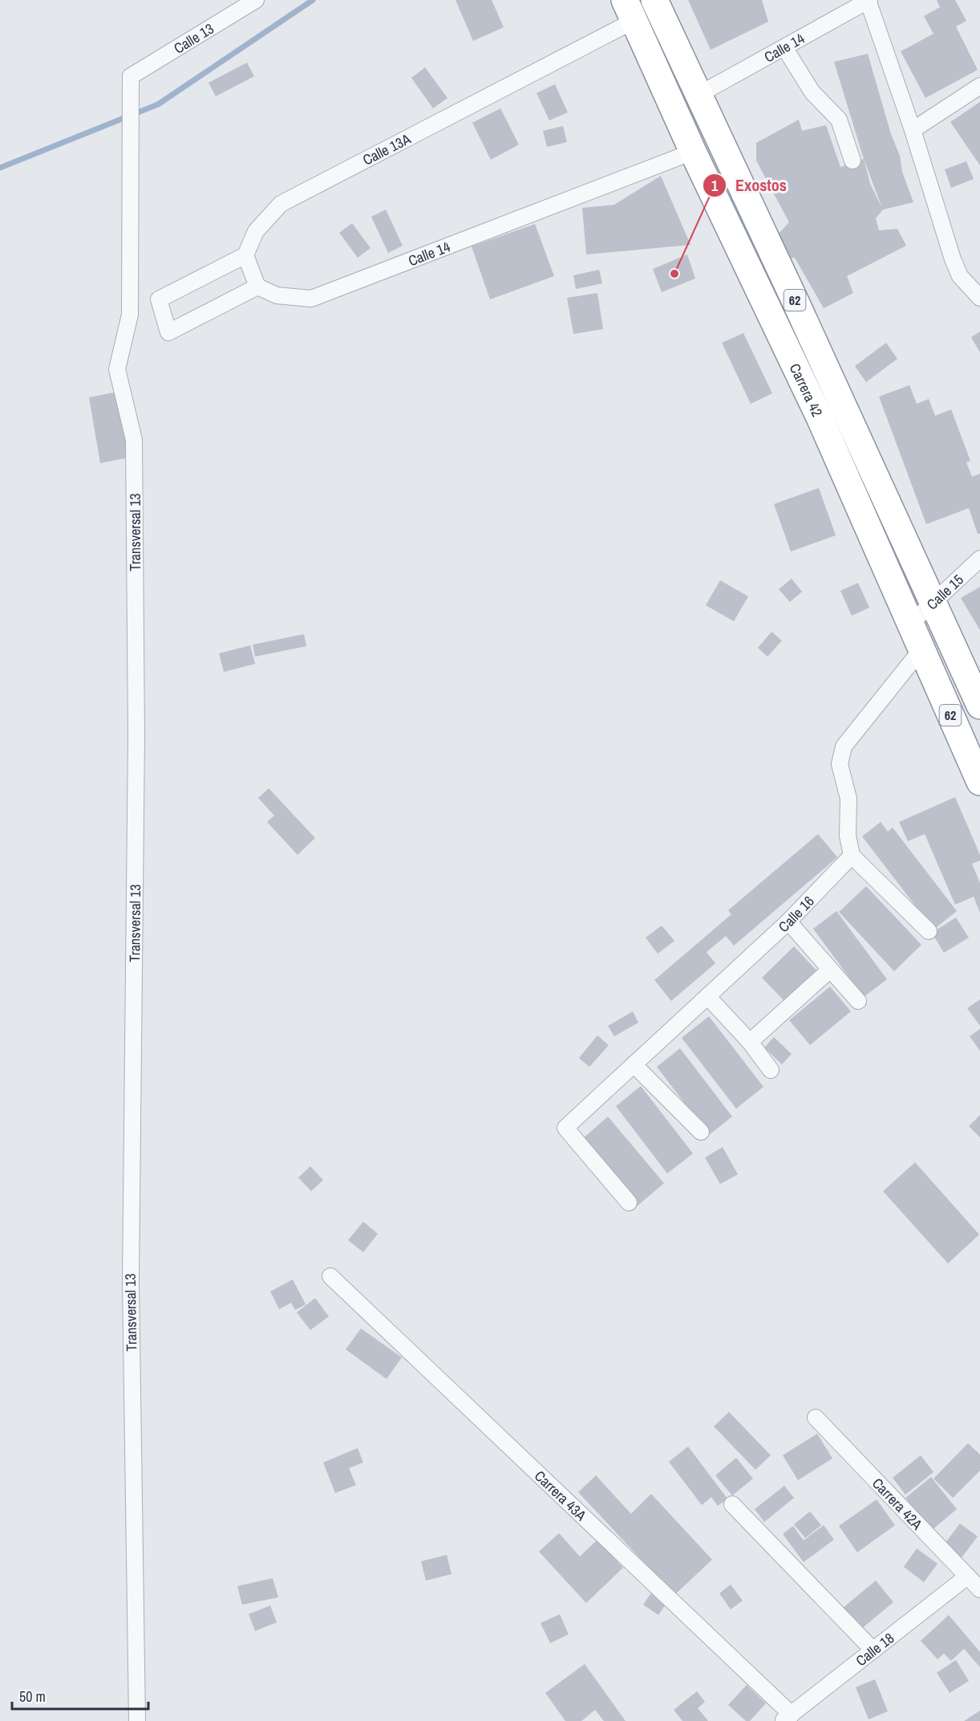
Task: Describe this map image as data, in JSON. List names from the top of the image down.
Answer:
{
  "streets": {
    "highway": ["62", "Carrera 42"],
    "street": [
      "Calle 13",
      "Calle 14",
      "Calle 13A",
      "Transversal 13",
      "Calle 15",
      "Calle 16",
      "Carrera 43A",
      "Carrera 42A",
      "Calle 18"
    ]
  },
  "crossings": [
    ["Calle 13", "Transversal 13"],
    ["Calle 14", "Carrera 42"],
    ["Calle 13A", "Carrera 42"],
    ["Carrera 42", "Calle 15"],
    ["Carrera 43A", "Calle 18"],
    ["Carrera 42A", "Calle 18"]
  ],
  "places": ["Exostos"],
  "scale_bar": "50 m"
}
